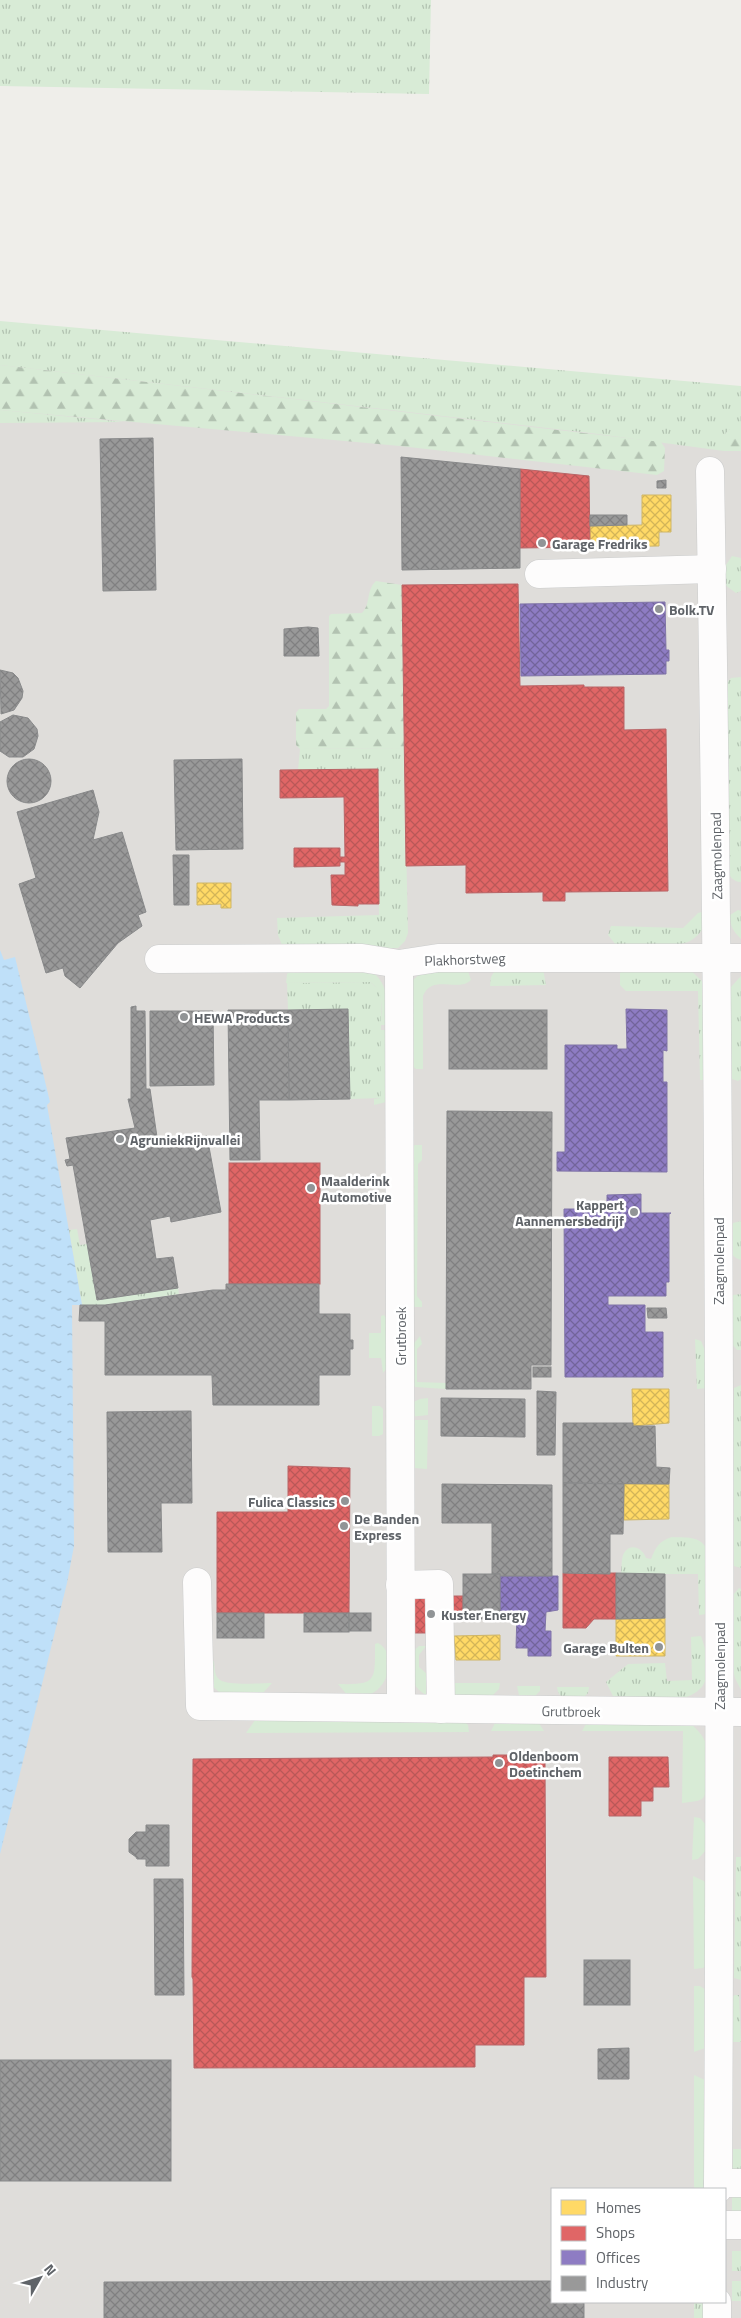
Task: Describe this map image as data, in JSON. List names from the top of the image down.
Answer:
{
  "streets": {
    "street": ["Zaagmolenpad", "Plakhorstweg", "Grutbroek"]
  },
  "crossings": [
    ["Zaagmolenpad", "Plakhorstweg"],
    ["Zaagmolenpad", "Grutbroek"],
    ["Plakhorstweg", "Grutbroek"]
  ],
  "places": [
    "Garage Fredriks",
    "Bolk.TV",
    "HEWA Products",
    "AgruniekRijnvallei",
    "Maalderink Automotive",
    "Kappert Aannemersbedrijf",
    "Fulica Classics",
    "De Banden Express",
    "Kuster Energy",
    "Garage Bulten",
    "Oldenboom Doetinchem"
  ],
  "legend": [
    "Homes",
    "Shops",
    "Offices",
    "Industry"
  ],
  "north": "top right"
}
